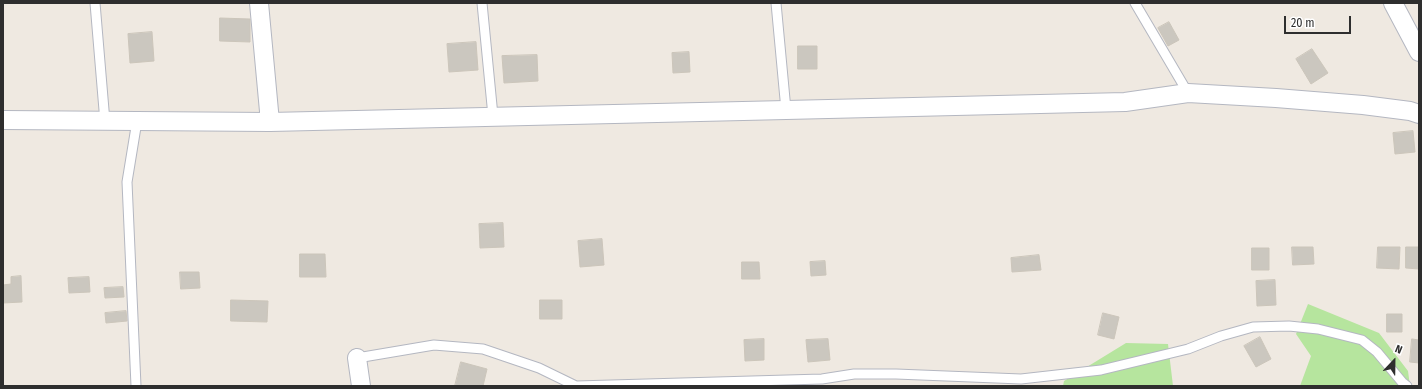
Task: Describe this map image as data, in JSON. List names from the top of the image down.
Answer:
{
  "scale_bar": "20 m",
  "north": "top"
}
